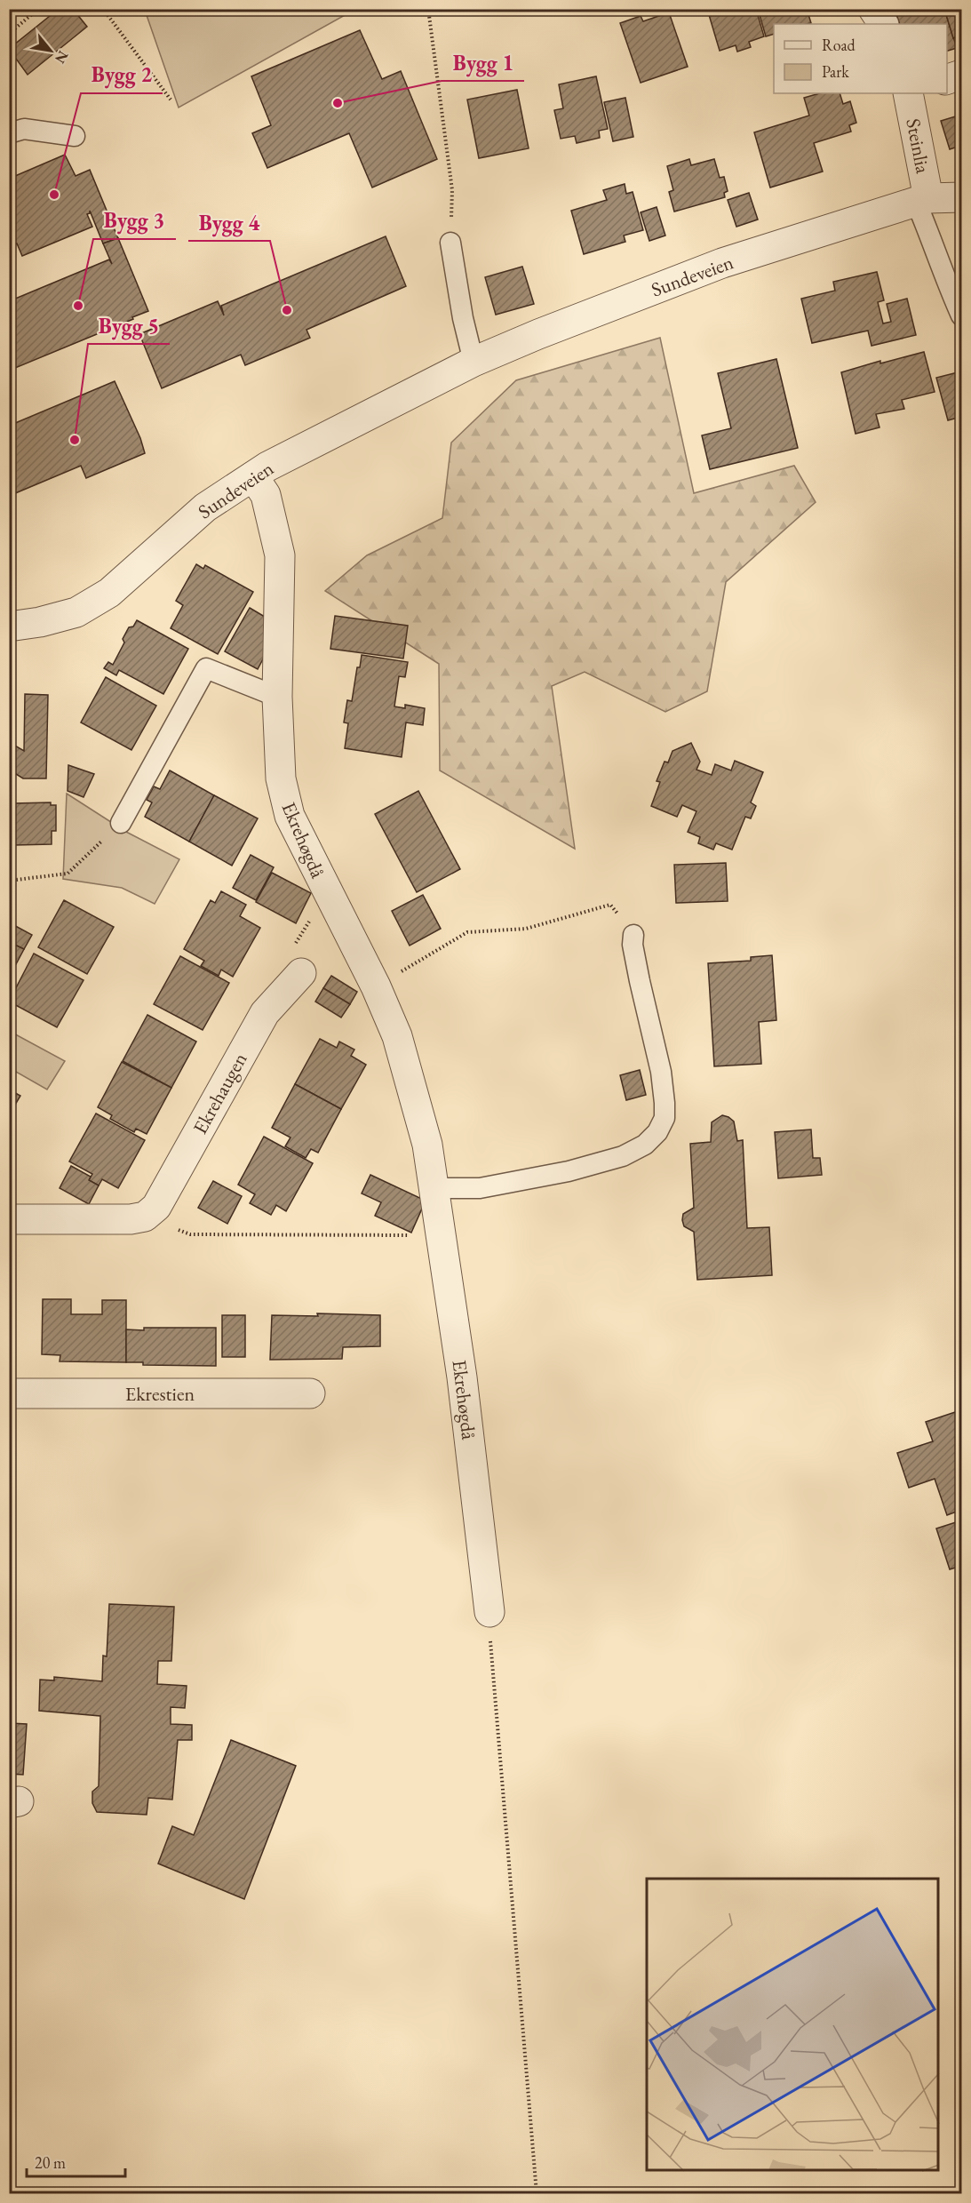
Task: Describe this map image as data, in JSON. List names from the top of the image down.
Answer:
{
  "streets": {
    "street": [
      "Steinlia",
      "Sundeveien",
      "Ekrehøgdå",
      "Ekrehaugen",
      "Ekrestien"
    ]
  },
  "crossings": [
    ["Steinlia", "Sundeveien"],
    ["Sundeveien", "Ekrehøgdå"]
  ],
  "places": [
    "Bygg 1",
    "Bygg 2",
    "Bygg 3",
    "Bygg 4",
    "Bygg 5"
  ],
  "legend": ["Road", "Park"],
  "scale_bar": "20 m",
  "north": "bottom right"
}
